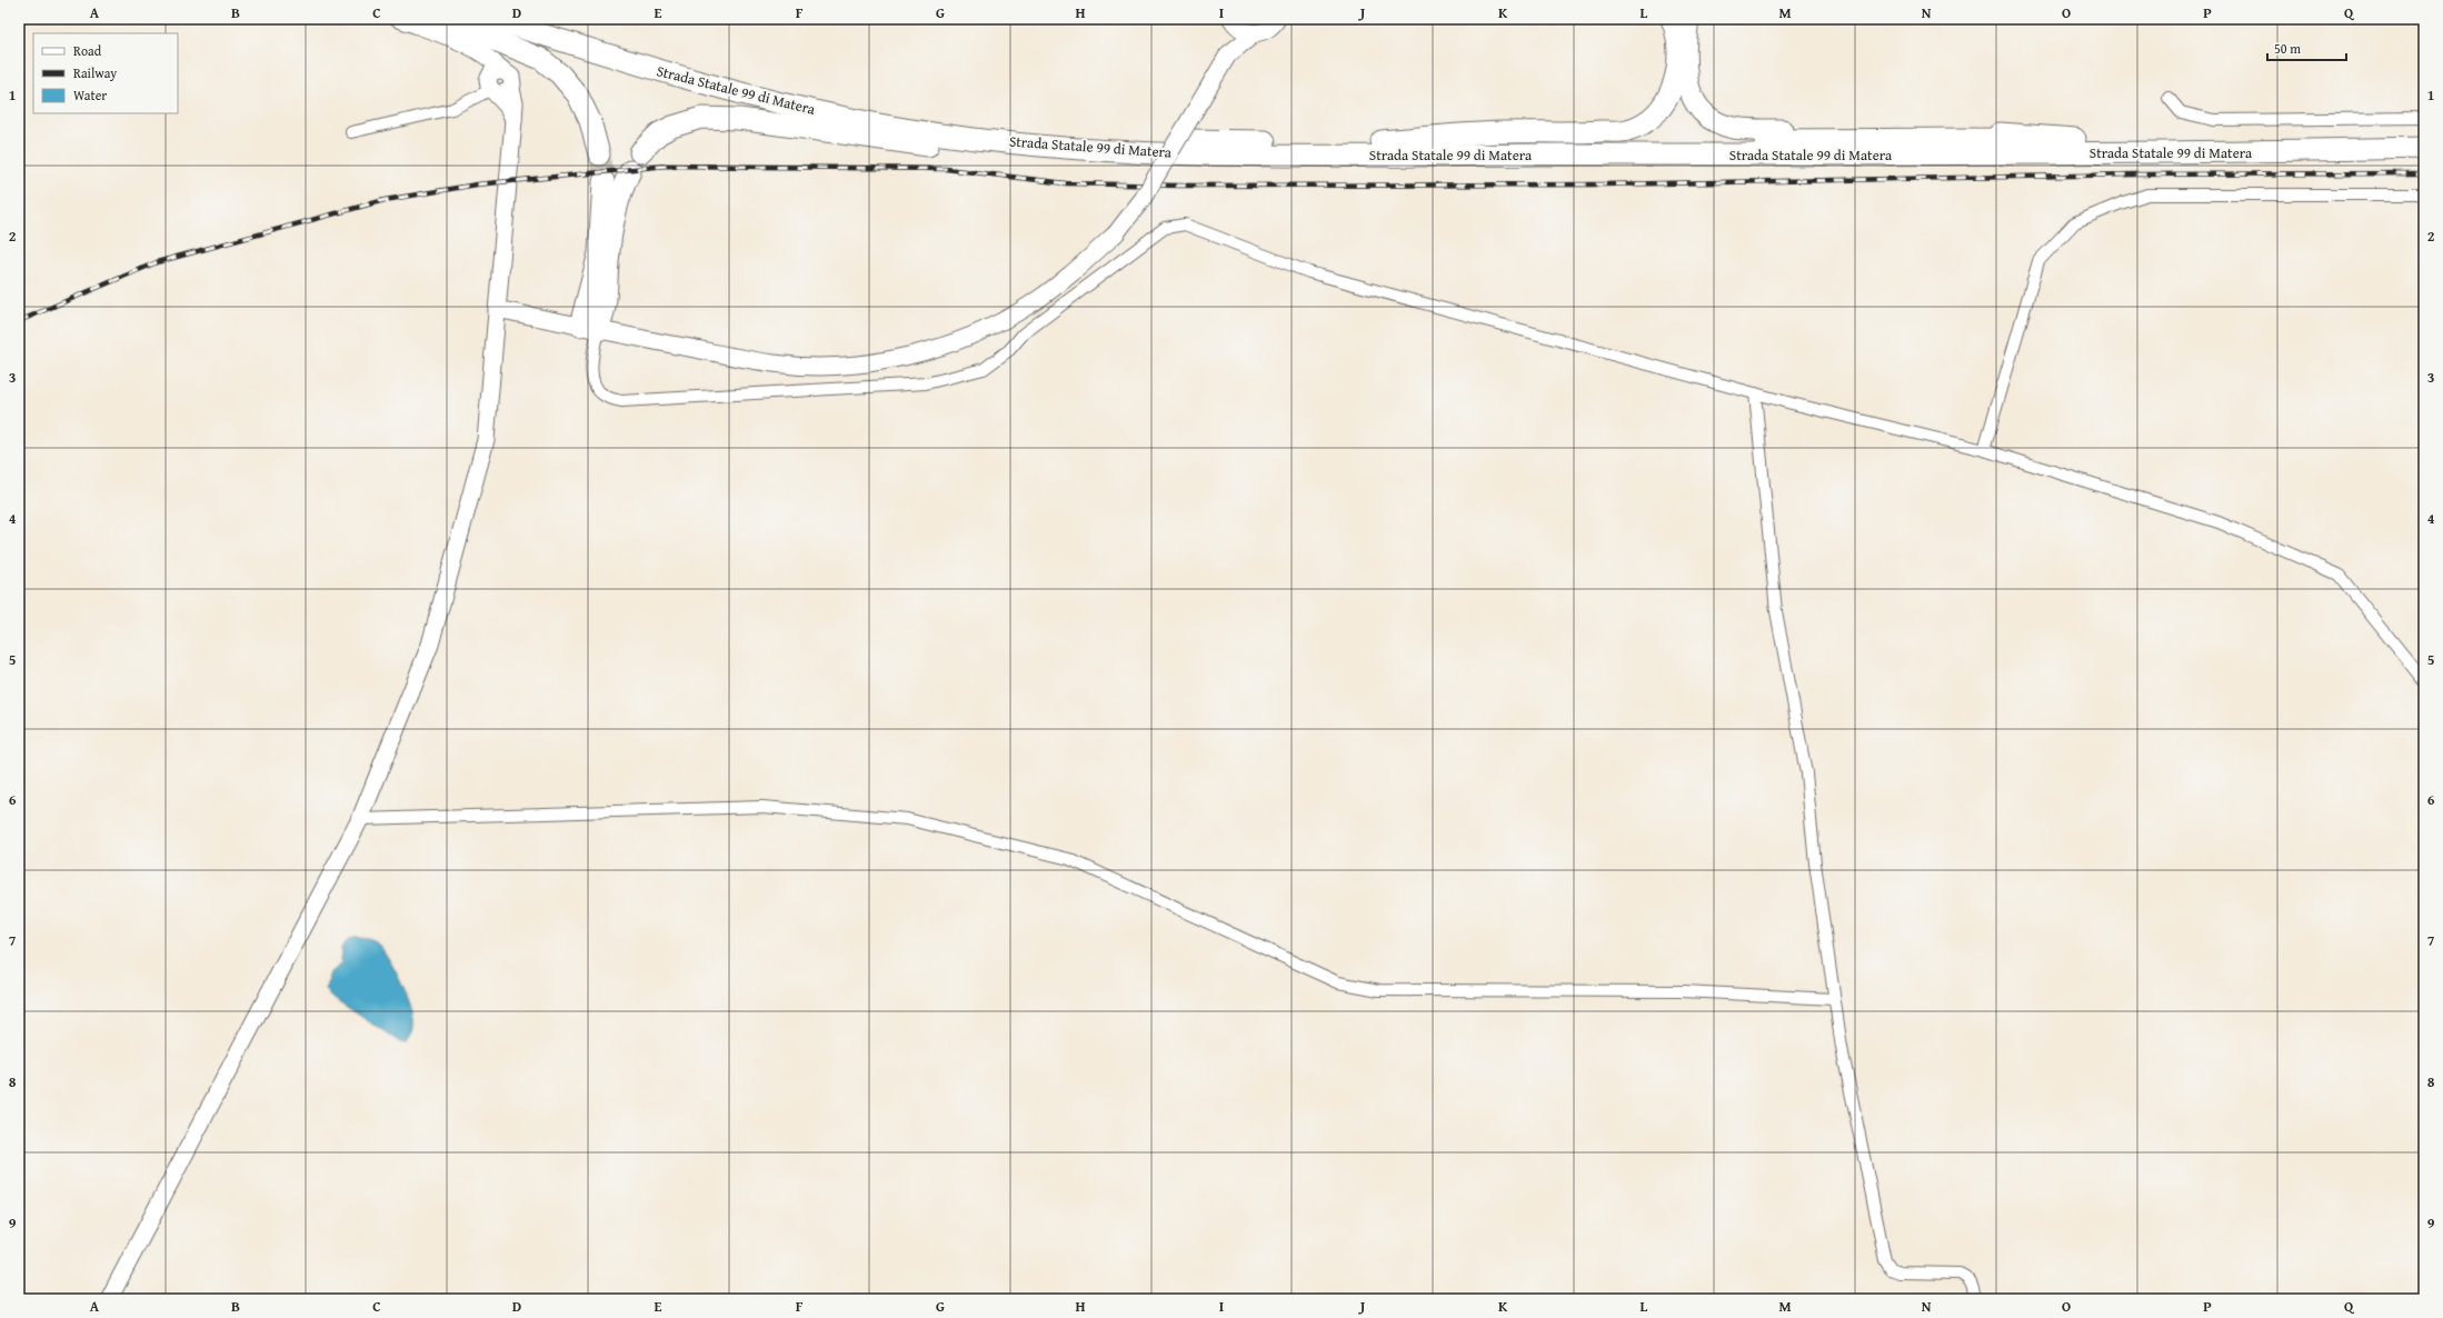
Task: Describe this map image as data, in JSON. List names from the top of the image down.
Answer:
{
  "streets": {
    "highway": ["Strada Statale 99 di Matera"]
  },
  "legend": ["Road", "Railway", "Water"],
  "scale_bar": "50 m",
  "grid": {
    "columns": [
      "A",
      "B",
      "C",
      "D",
      "E",
      "F",
      "G",
      "H",
      "I",
      "J",
      "K",
      "L",
      "M",
      "N",
      "O",
      "P",
      "Q"
    ],
    "rows": [
      "1",
      "2",
      "3",
      "4",
      "5",
      "6",
      "7",
      "8",
      "9"
    ]
  }
}
